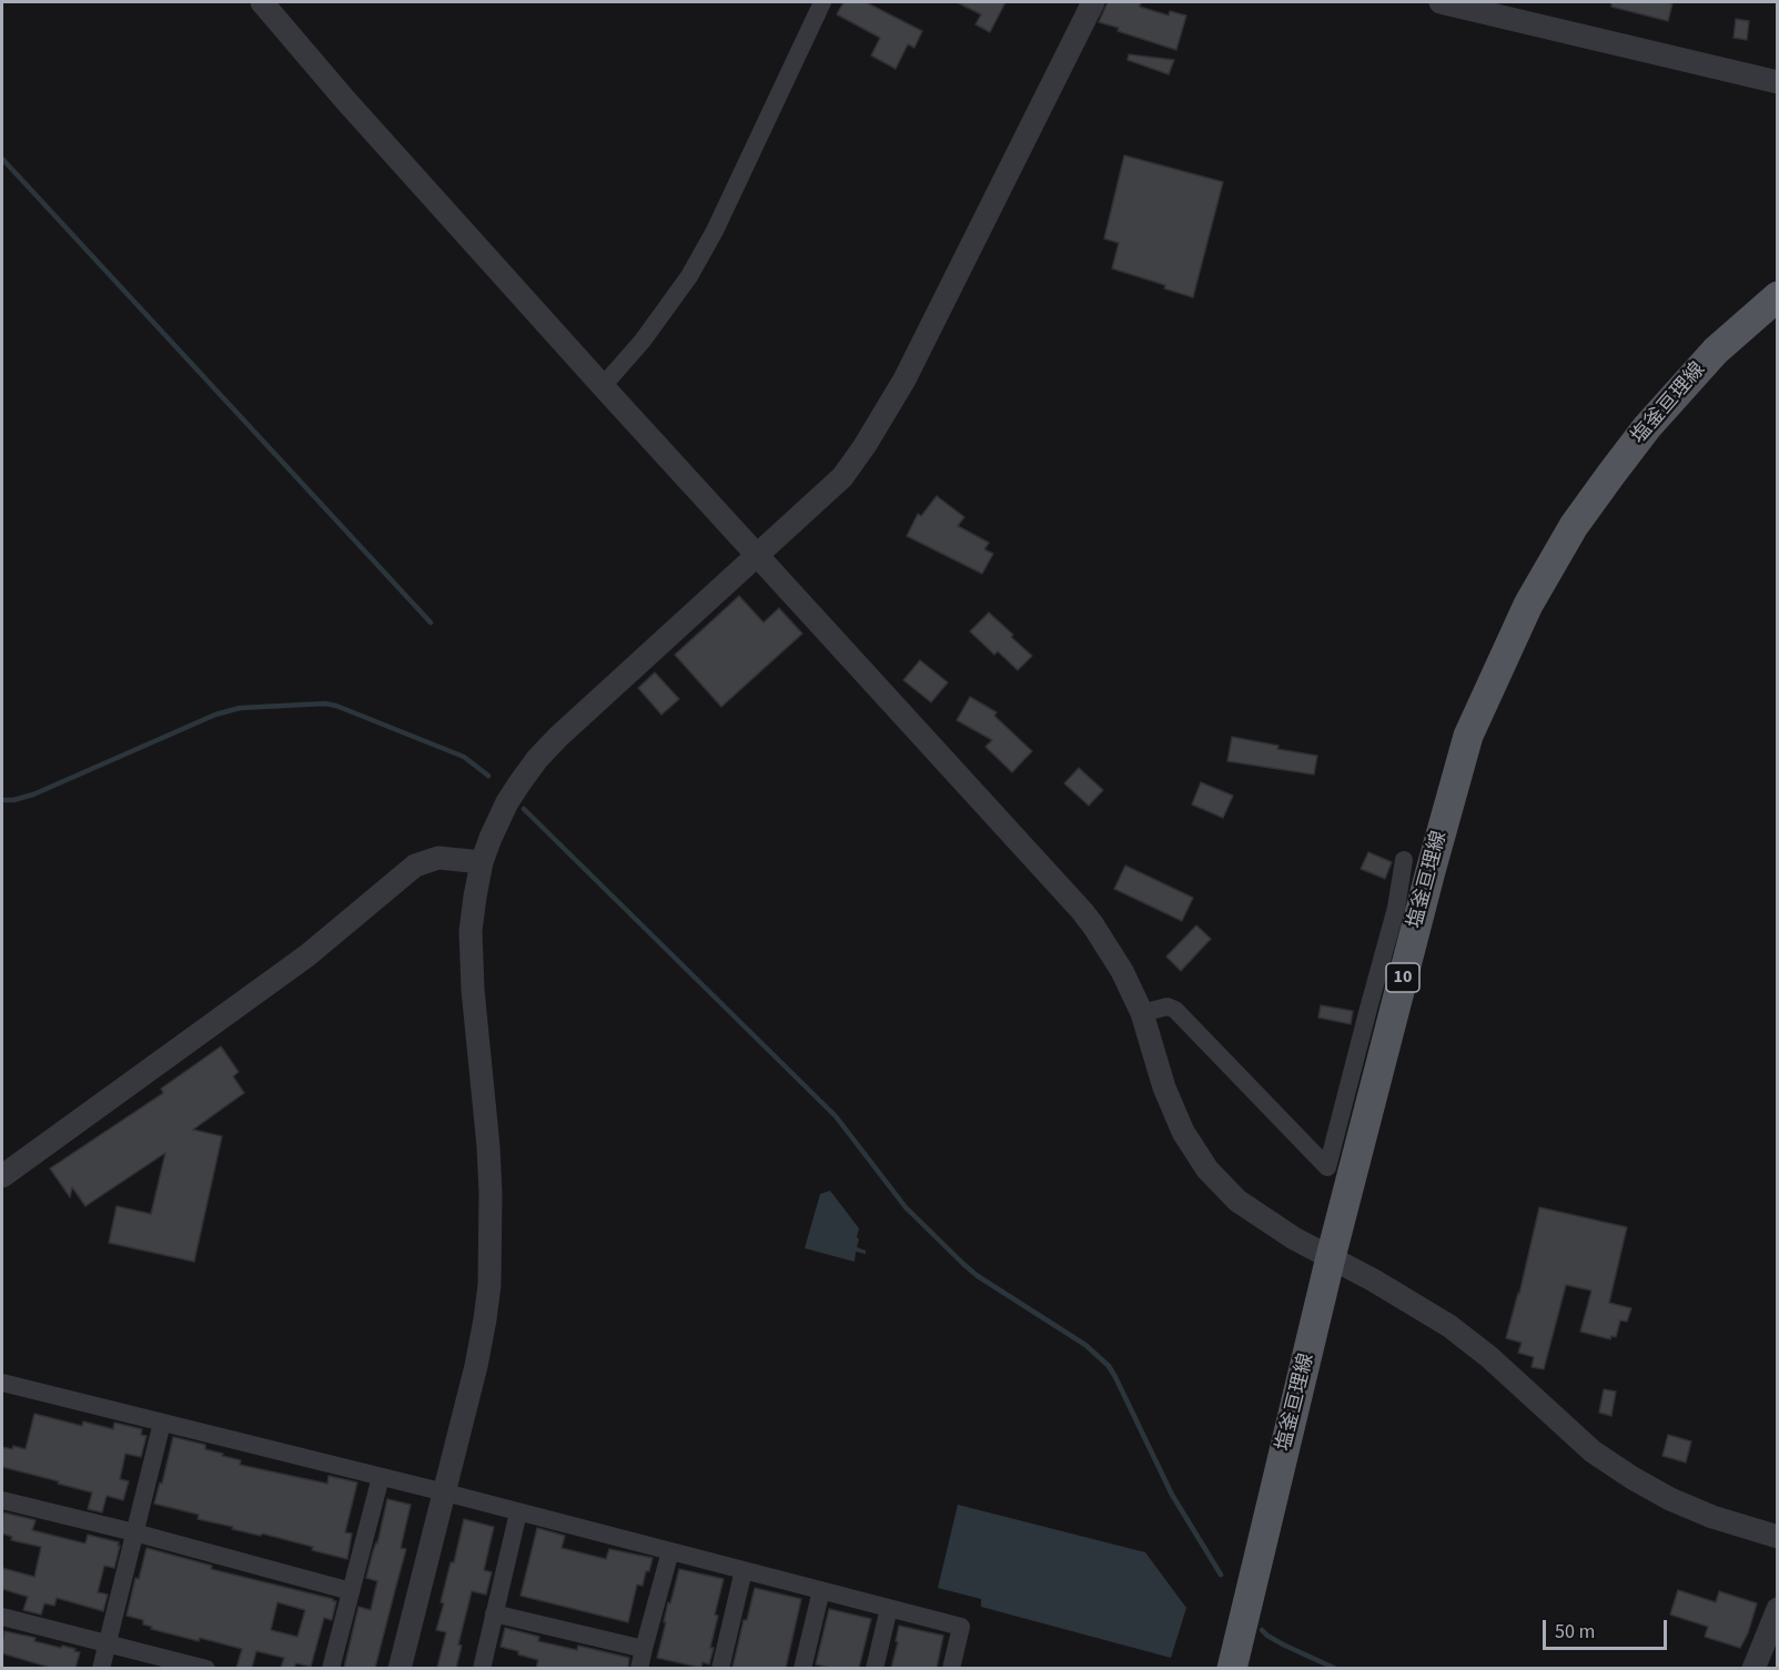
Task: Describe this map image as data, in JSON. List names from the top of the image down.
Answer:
{
  "streets": {
    "main road": ["塩釜亘理線", "10"]
  },
  "scale_bar": "50 m"
}
